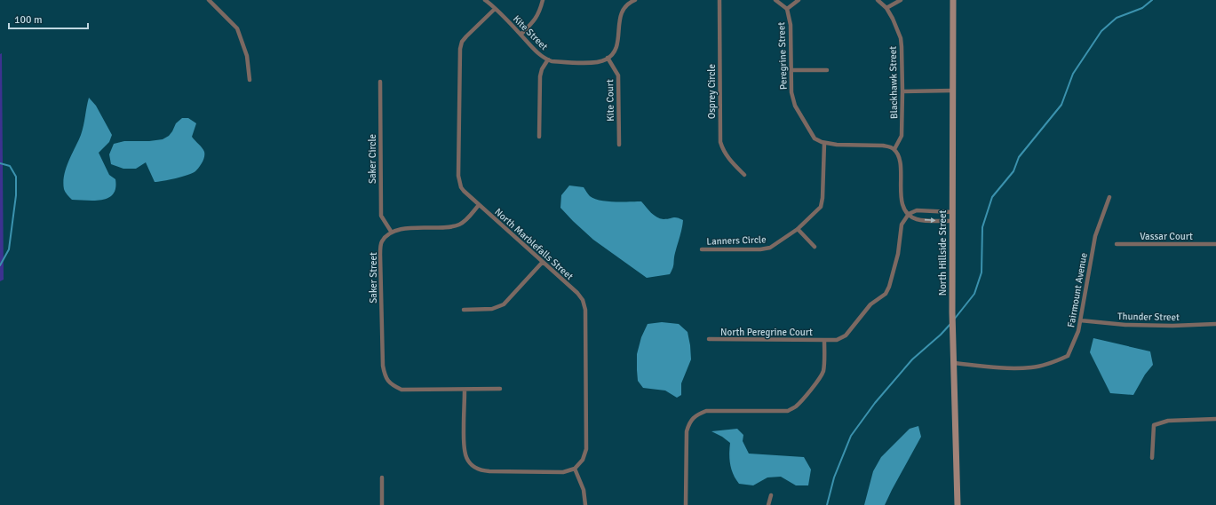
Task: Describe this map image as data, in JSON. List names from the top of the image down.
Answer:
{
  "streets": {
    "main road": ["North Hillside Street"],
    "street": [
      "Kite Street",
      "Peregrine Street",
      "Blackhawk Street",
      "Osprey Circle",
      "Kite Court",
      "Saker Circle",
      "Vassar Court",
      "Lanners Circle",
      "North Marblefalls Street",
      "Saker Street",
      "Fairmount Avenue",
      "Thunder Street",
      "North Peregrine Court"
    ]
  },
  "crossings": [
    ["Kite Street", "Kite Court"],
    ["Kite Street", "North Marblefalls Street"],
    ["Peregrine Street", "Lanners Circle"],
    ["Saker Circle", "Saker Street"],
    ["North Hillside Street", "Fairmount Avenue"],
    ["Fairmount Avenue", "Thunder Street"]
  ],
  "scale_bar": "100 m"
}
